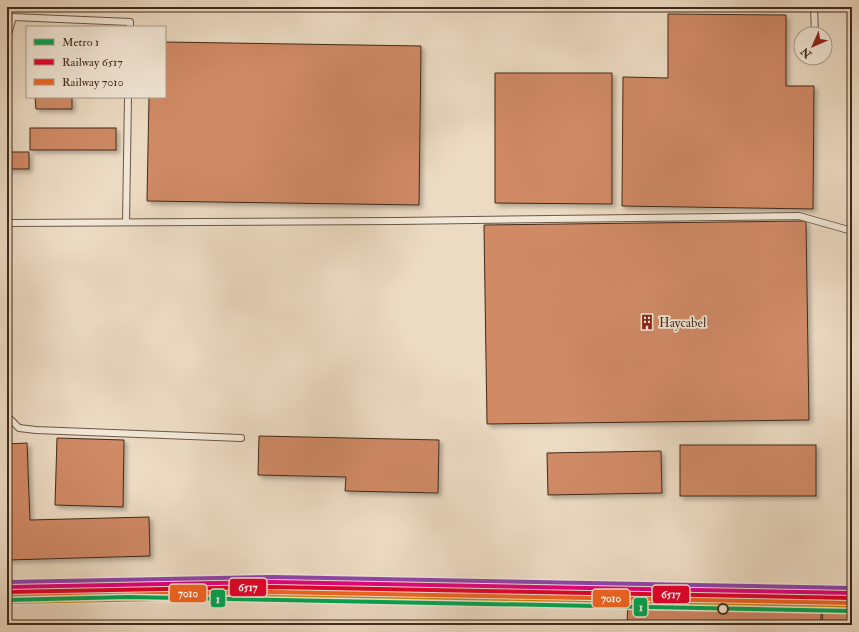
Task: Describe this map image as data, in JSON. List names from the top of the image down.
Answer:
{
  "places": {
    "building": ["Haycabel"]
  },
  "lines": ["rail line 6517", "rail line 7010", "metro line 1"],
  "legend": ["Metro 1", "Railway 6517", "Railway 7010"],
  "north": "bottom left"
}
